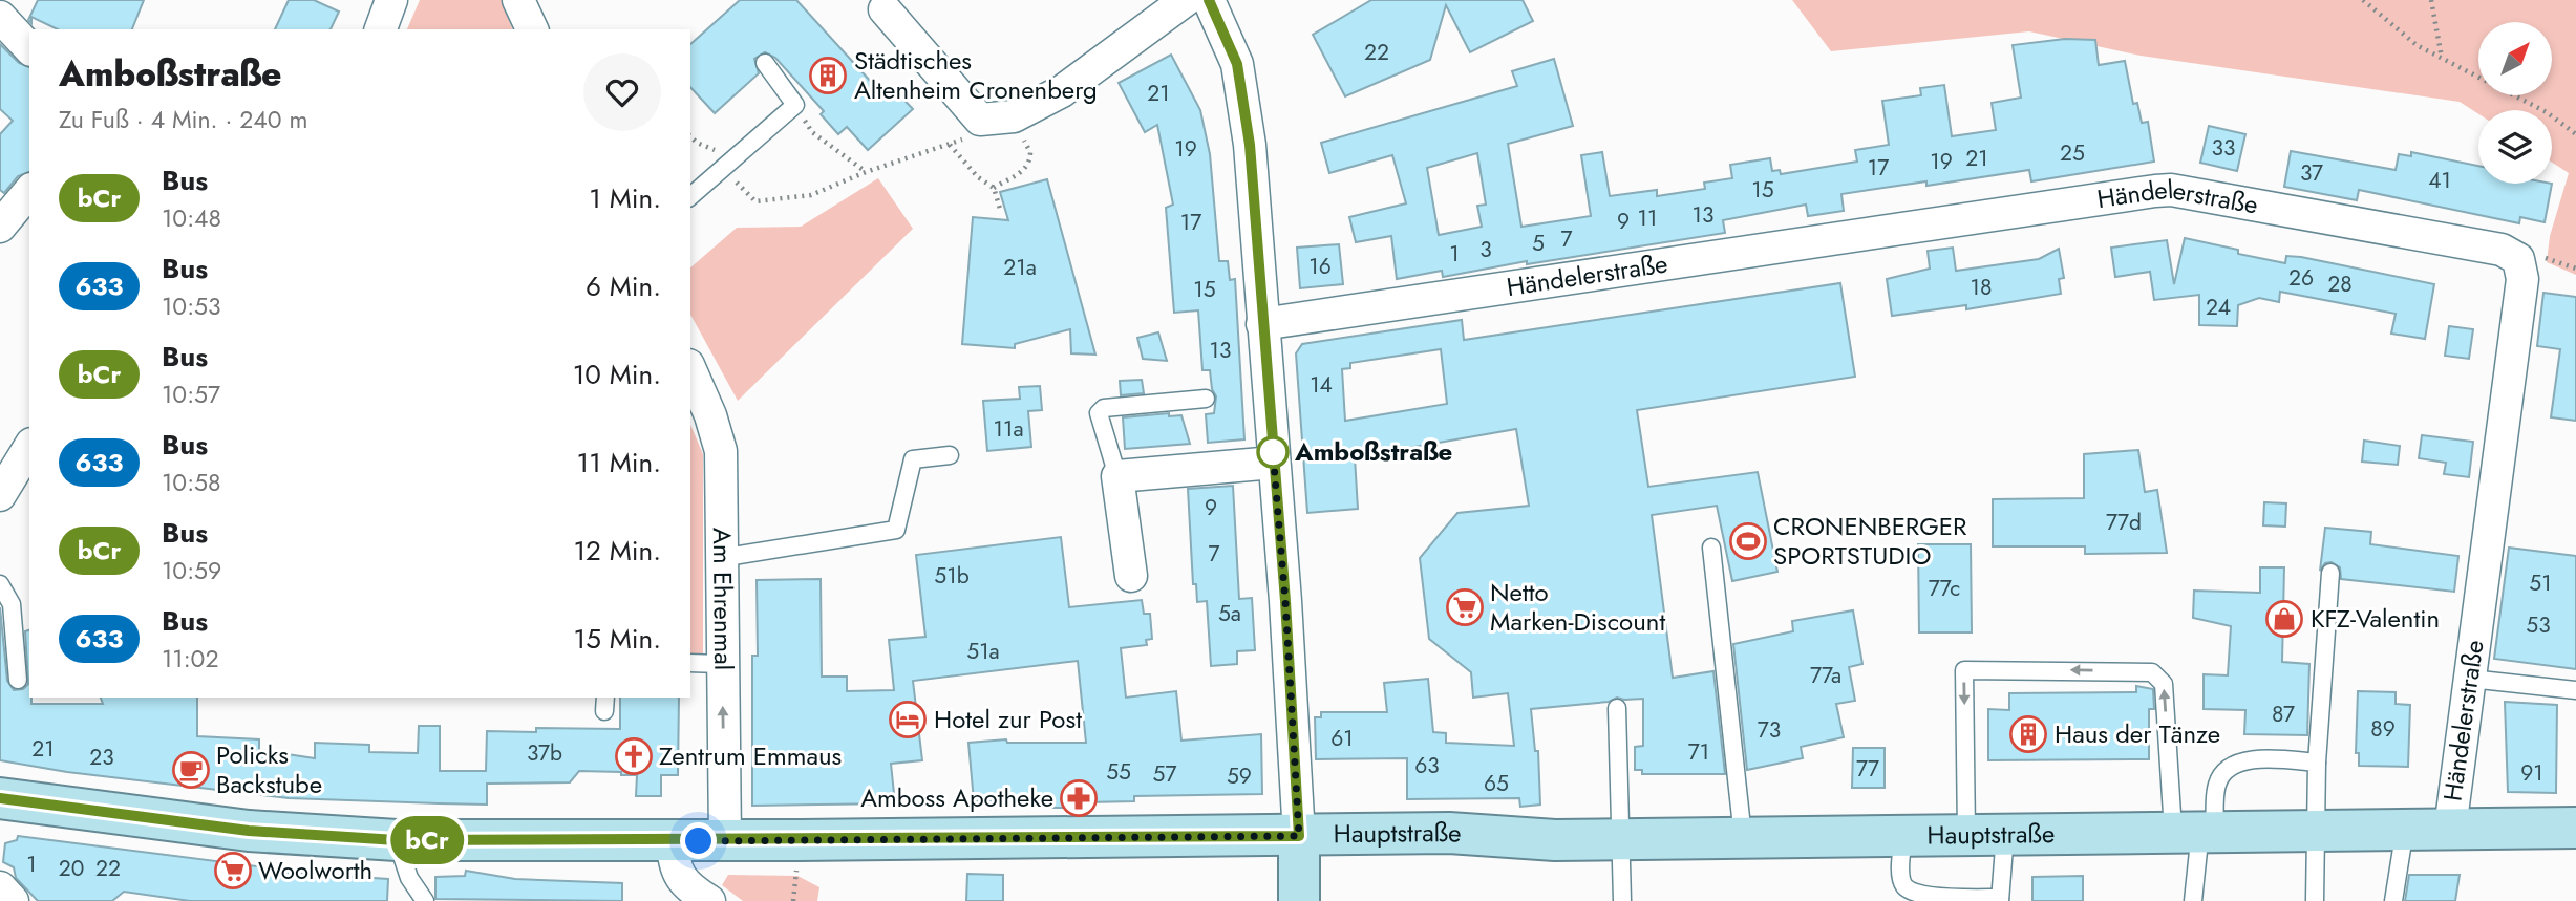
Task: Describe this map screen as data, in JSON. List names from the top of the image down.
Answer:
{
  "streets": {
    "main road": ["Hauptstraße"],
    "street": ["Händelerstraße", "Am Ehrenmal"]
  },
  "crossings": [
    ["Händelerstraße", "Hauptstraße"],
    ["Am Ehrenmal", "Hauptstraße"]
  ],
  "one_way": ["Am Ehrenmal"],
  "places": {
    "building": ["Städtisches Altenheim Cronenberg", "Haus der Tänze"],
    "other": ["Amboßstraße"],
    "sports": ["CRONENBERGER SPORTSTUDIO"],
    "supermarket": ["Netto Marken-Discount", "Woolworth"],
    "shop": ["KFZ-Valentin"],
    "hotel": ["Hotel zur Post"],
    "church": ["Zentrum Emmaus"],
    "cafe": ["Policks Backstube"],
    "pharmacy": ["Amboss Apotheke"]
  },
  "lines": ["bus line bCr"],
  "house_numbers": [
    "22",
    "21",
    "33",
    "19",
    "25",
    "21",
    "19",
    "17",
    "37",
    "41",
    "15",
    "13",
    "11",
    "9",
    "17",
    "7",
    "5",
    "3",
    "1",
    "16",
    "21a",
    "26",
    "28",
    "18",
    "15",
    "24",
    "13",
    "14",
    "11a",
    "9",
    "77d",
    "7",
    "51b",
    "51",
    "77c",
    "5a",
    "53",
    "51a",
    "77a",
    "87",
    "89",
    "73",
    "61",
    "21",
    "71",
    "37b",
    "23",
    "63",
    "77",
    "55",
    "91",
    "57",
    "59",
    "65",
    "1",
    "20",
    "22"
  ],
  "north": "top right",
  "page": {
    "on_map": "bCr",
    "heading": ["Amboßstraße", "Zu Fuß · 4 Min. · 240 m"],
    "list": [
      {
        "mark": "bCr",
        "name": "Bus",
        "note": "10:48",
        "value": "1 Min."
      },
      {
        "mark": "633",
        "name": "Bus",
        "note": "10:53",
        "value": "6 Min."
      },
      {
        "mark": "bCr",
        "name": "Bus",
        "note": "10:57",
        "value": "10 Min."
      },
      {
        "mark": "633",
        "name": "Bus",
        "note": "10:58",
        "value": "11 Min."
      },
      {
        "mark": "bCr",
        "name": "Bus",
        "note": "10:59",
        "value": "12 Min."
      },
      {
        "mark": "633",
        "name": "Bus",
        "note": "11:02",
        "value": "15 Min."
      }
    ]
  }
}
